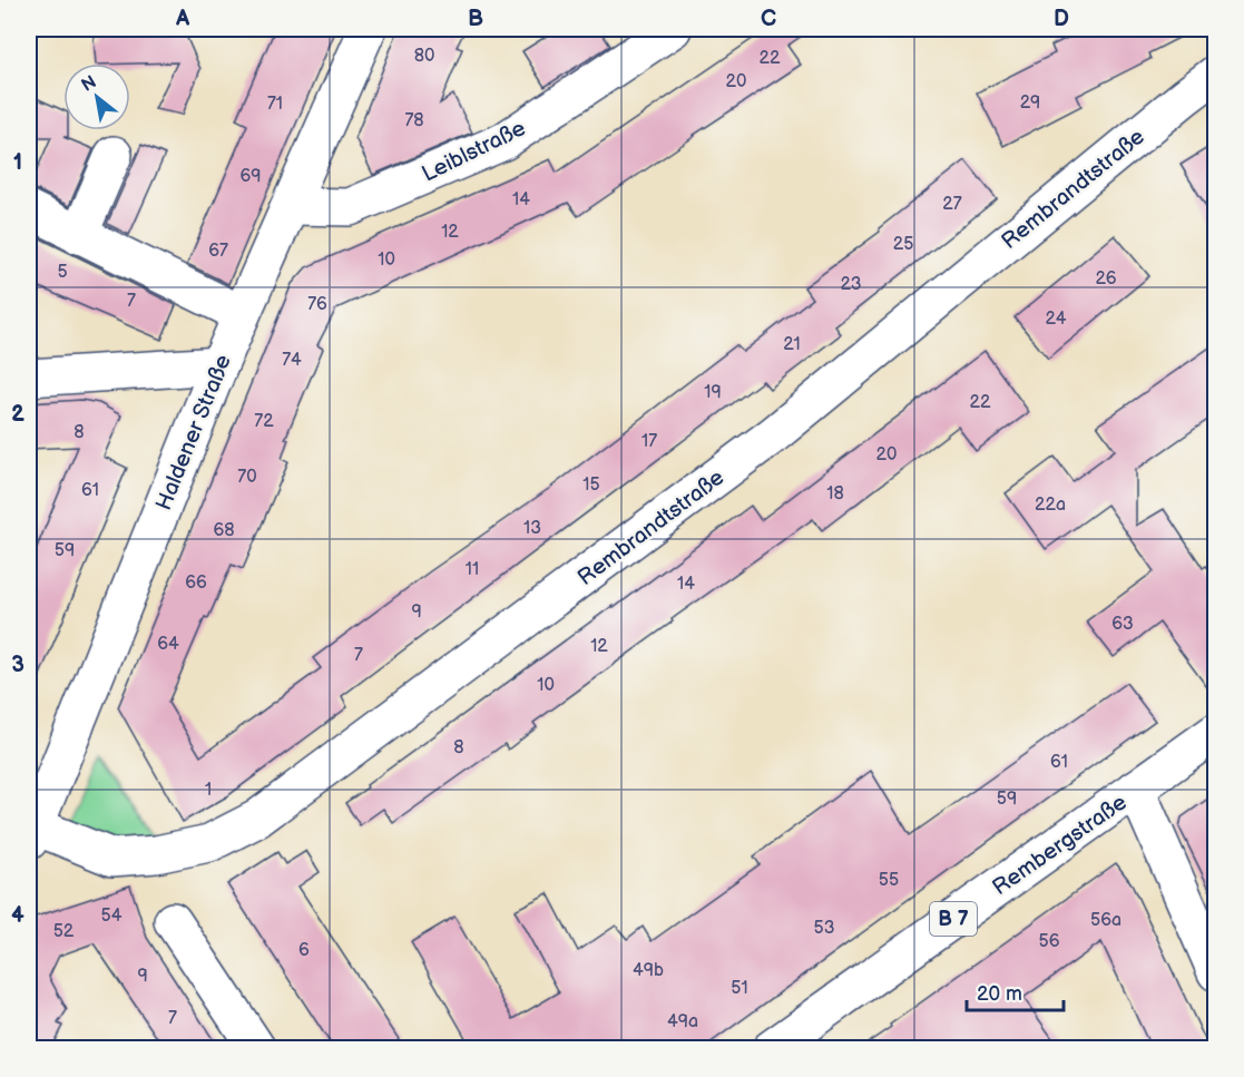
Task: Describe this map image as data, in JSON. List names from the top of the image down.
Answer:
{
  "streets": {
    "street": [
      "Leiblstraße",
      "Rembrandtstraße",
      "Haldener Straße",
      "Rembergstraße",
      "B 7"
    ]
  },
  "crossings": [
    ["Leiblstraße", "Haldener Straße"],
    ["Rembrandtstraße", "Haldener Straße"]
  ],
  "house_numbers": [
    "80",
    "22",
    "20",
    "29",
    "71",
    "78",
    "69",
    "14",
    "27",
    "12",
    "25",
    "67",
    "10",
    "5",
    "26",
    "23",
    "7",
    "76",
    "24",
    "21",
    "74",
    "19",
    "22",
    "72",
    "8",
    "17",
    "20",
    "70",
    "15",
    "61",
    "18",
    "22a",
    "13",
    "68",
    "59",
    "11",
    "66",
    "14",
    "9",
    "63",
    "64",
    "12",
    "7",
    "10",
    "8",
    "61",
    "1",
    "59",
    "55",
    "54",
    "56a",
    "53",
    "52",
    "56",
    "6",
    "49b",
    "9",
    "51",
    "7",
    "49a"
  ],
  "scale_bar": "20 m",
  "north": "top left",
  "grid": {
    "columns": [
      "A",
      "B",
      "C",
      "D"
    ],
    "rows": [
      "1",
      "2",
      "3",
      "4"
    ]
  }
}
